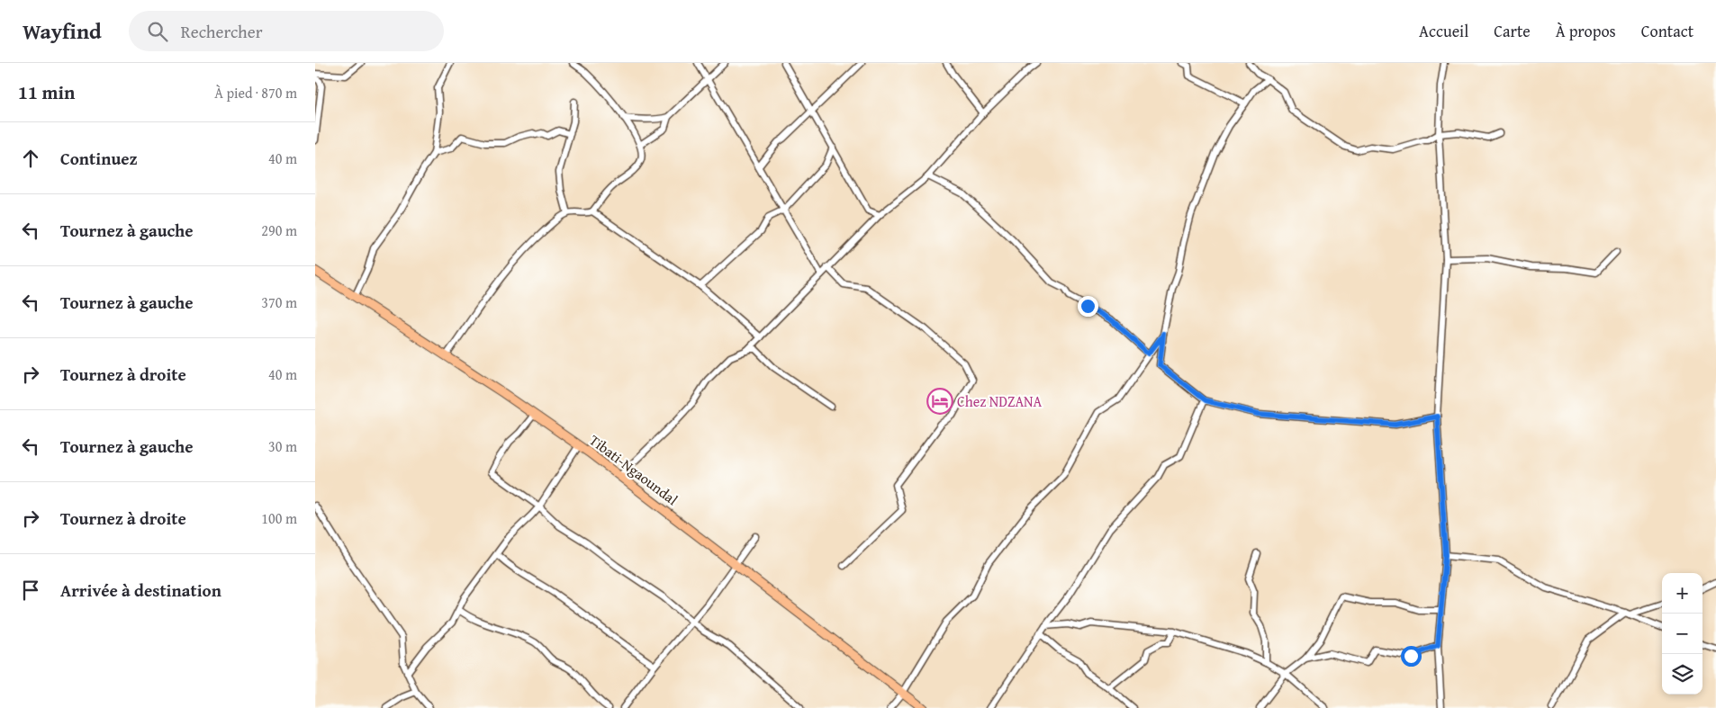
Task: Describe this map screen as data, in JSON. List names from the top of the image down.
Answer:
{
  "streets": {
    "highway": ["Tibati-Ngaoundal"]
  },
  "places": {
    "hotel": ["Chez NDZANA"]
  },
  "page": {
    "header": "Wayfind",
    "search": "Rechercher",
    "nav": [
      "Accueil",
      "Carte",
      "À propos",
      "Contact"
    ],
    "heading": ["11 min", "À pied · 870 m"],
    "list": [
      ["Continuez", "40 m"],
      ["Tournez à gauche", "290 m"],
      ["Tournez à gauche", "370 m"],
      ["Tournez à droite", "40 m"],
      ["Tournez à gauche", "30 m"],
      ["Tournez à droite", "100 m"],
      "Arrivée à destination"
    ],
    "map_buttons": ["+", "−"]
  }
}
